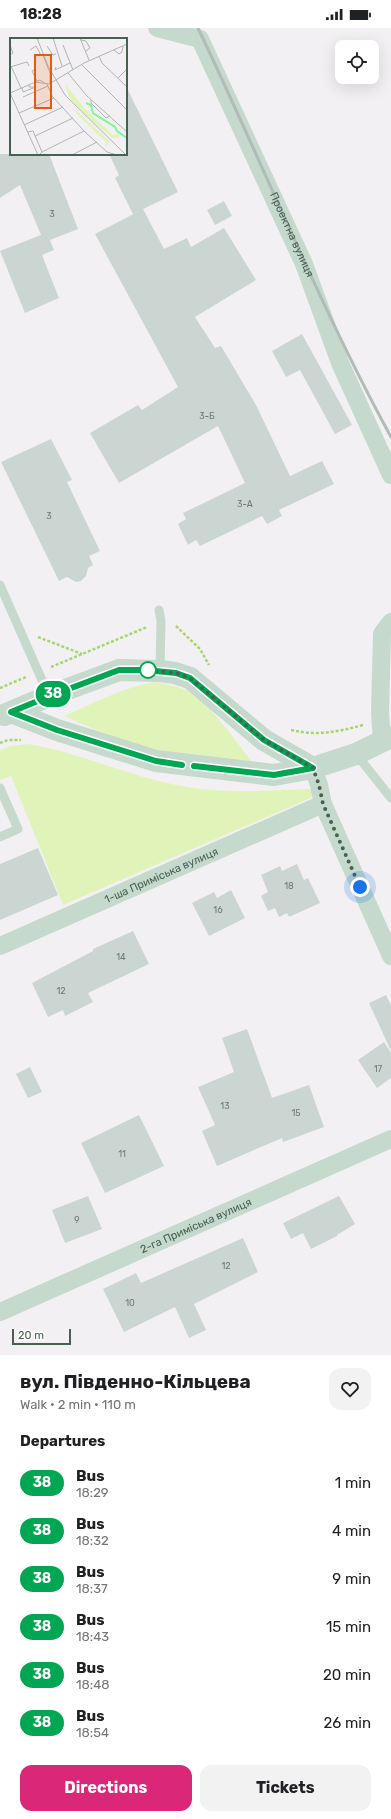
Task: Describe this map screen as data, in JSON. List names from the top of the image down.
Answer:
{
  "streets": {
    "street": ["Проектна вулиця", "1-ша Приміська вулиця", "2-га Приміська вулиця"]
  },
  "lines": ["bus line 38"],
  "house_numbers": [
    "3",
    "3-Б",
    "3-А",
    "3",
    "18",
    "16",
    "14",
    "12",
    "17",
    "13",
    "15",
    "11",
    "9",
    "12",
    "10"
  ],
  "scale_bar": "20 m",
  "page": {
    "status": "18:28",
    "on_map": "38",
    "scale": "20 m",
    "heading": [
      ["вул. Південно-Кільцева", "Walk · 2 min · 110 m"],
      "Departures"
    ],
    "list": [
      {
        "mark": "38",
        "name": "Bus",
        "note": "18:29",
        "value": "1 min"
      },
      {
        "mark": "38",
        "name": "Bus",
        "note": "18:32",
        "value": "4 min"
      },
      {
        "mark": "38",
        "name": "Bus",
        "note": "18:37",
        "value": "9 min"
      },
      {
        "mark": "38",
        "name": "Bus",
        "note": "18:43",
        "value": "15 min"
      },
      {
        "mark": "38",
        "name": "Bus",
        "note": "18:48",
        "value": "20 min"
      },
      {
        "mark": "38",
        "name": "Bus",
        "note": "18:54",
        "value": "26 min"
      }
    ],
    "buttons": ["Directions", "Tickets"]
  }
}
